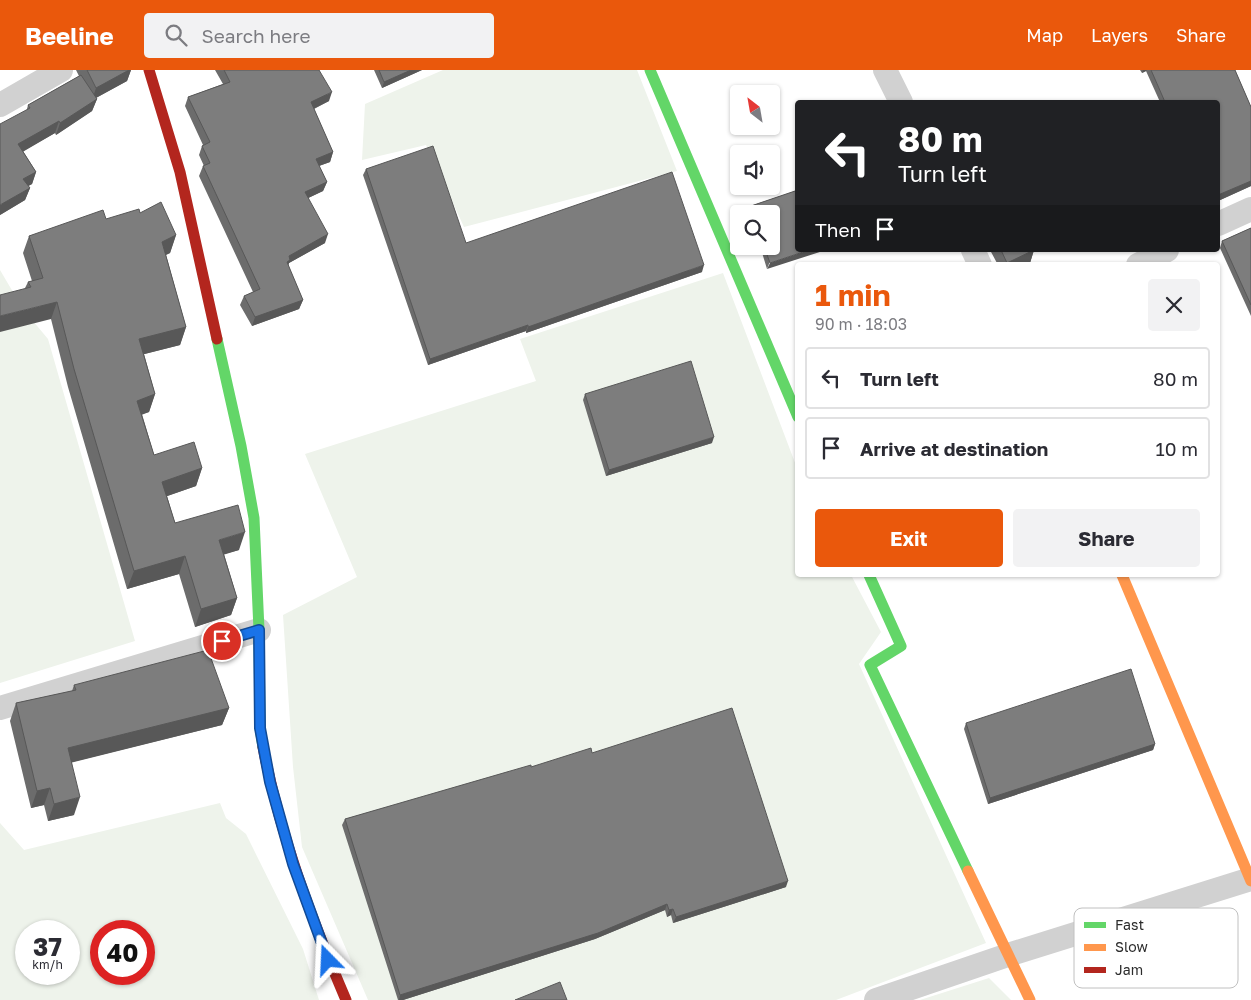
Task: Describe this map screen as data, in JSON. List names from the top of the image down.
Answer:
{
  "legend": ["Fast", "Slow", "Jam"],
  "north": "top left",
  "page": {
    "header": "Beeline",
    "search": "Search here",
    "nav": ["Map", "Layers", "Share"],
    "turn": ["80 m", "Turn left"],
    "then": "Then",
    "heading": ["1 min", "90 m · 18:03"],
    "list": [
      {
        "name": "Turn left",
        "value": "80 m"
      },
      {
        "name": "Arrive at destination",
        "value": "10 m"
      }
    ],
    "buttons": ["Exit", "Share"],
    "speed": "37 km/h",
    "limit": "40"
  }
}
